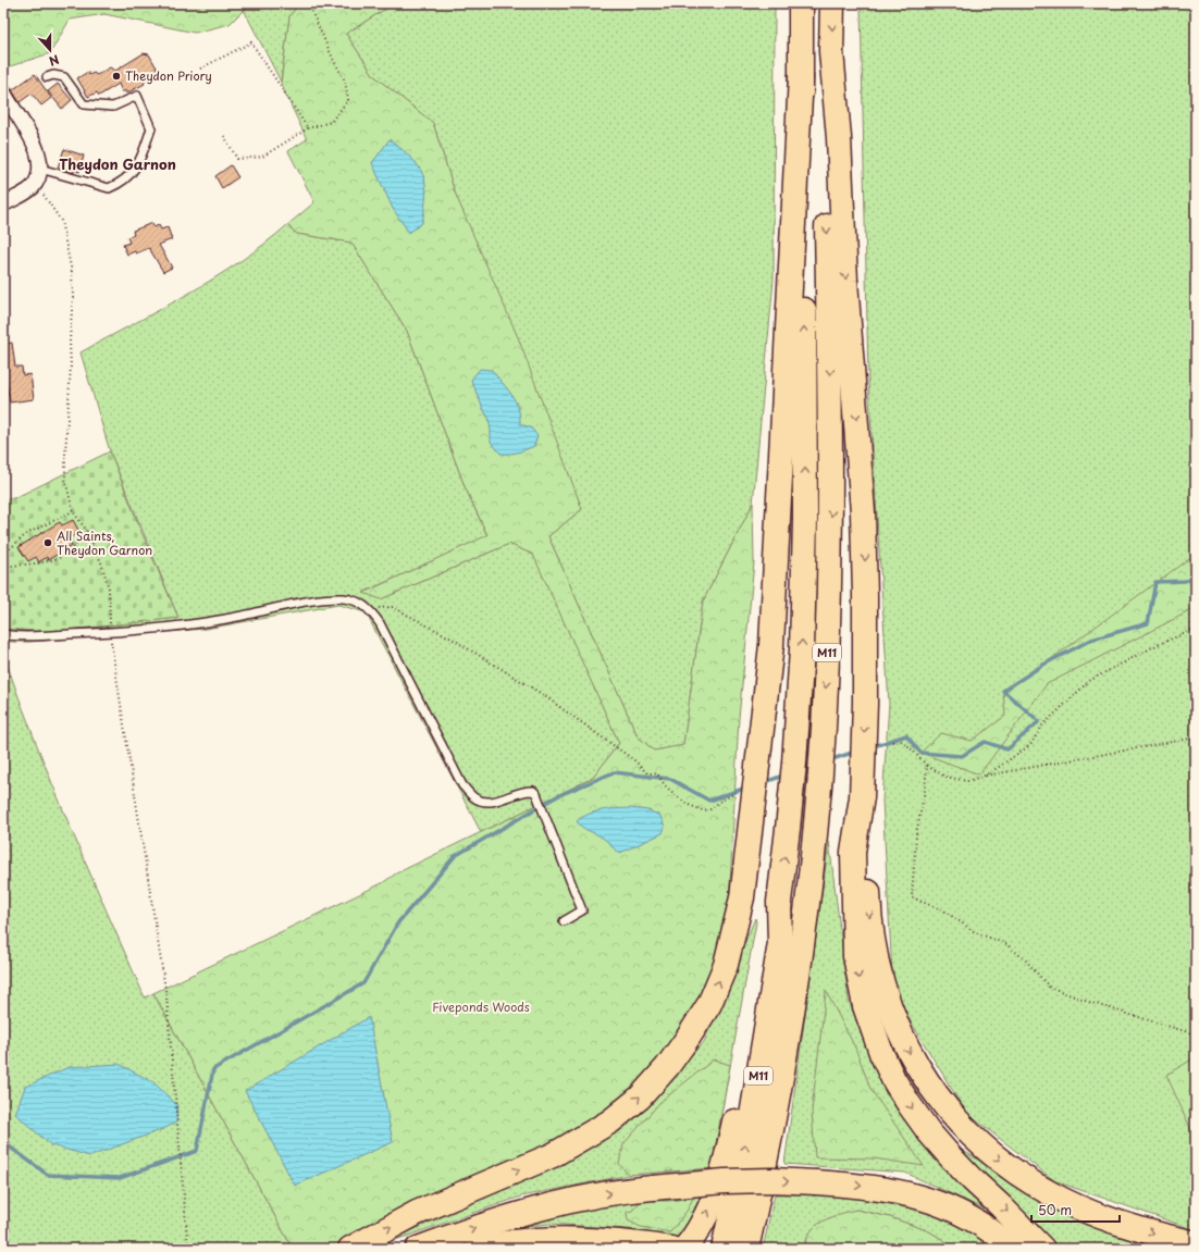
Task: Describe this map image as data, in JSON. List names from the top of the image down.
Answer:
{
  "streets": {
    "highway": ["M11"]
  },
  "districts": ["Theydon Garnon"],
  "parks": ["Fiveponds Woods"],
  "places": ["Theydon Priory", "All Saints, Theydon Garnon"],
  "scale_bar": "50 m",
  "north": "bottom"
}
